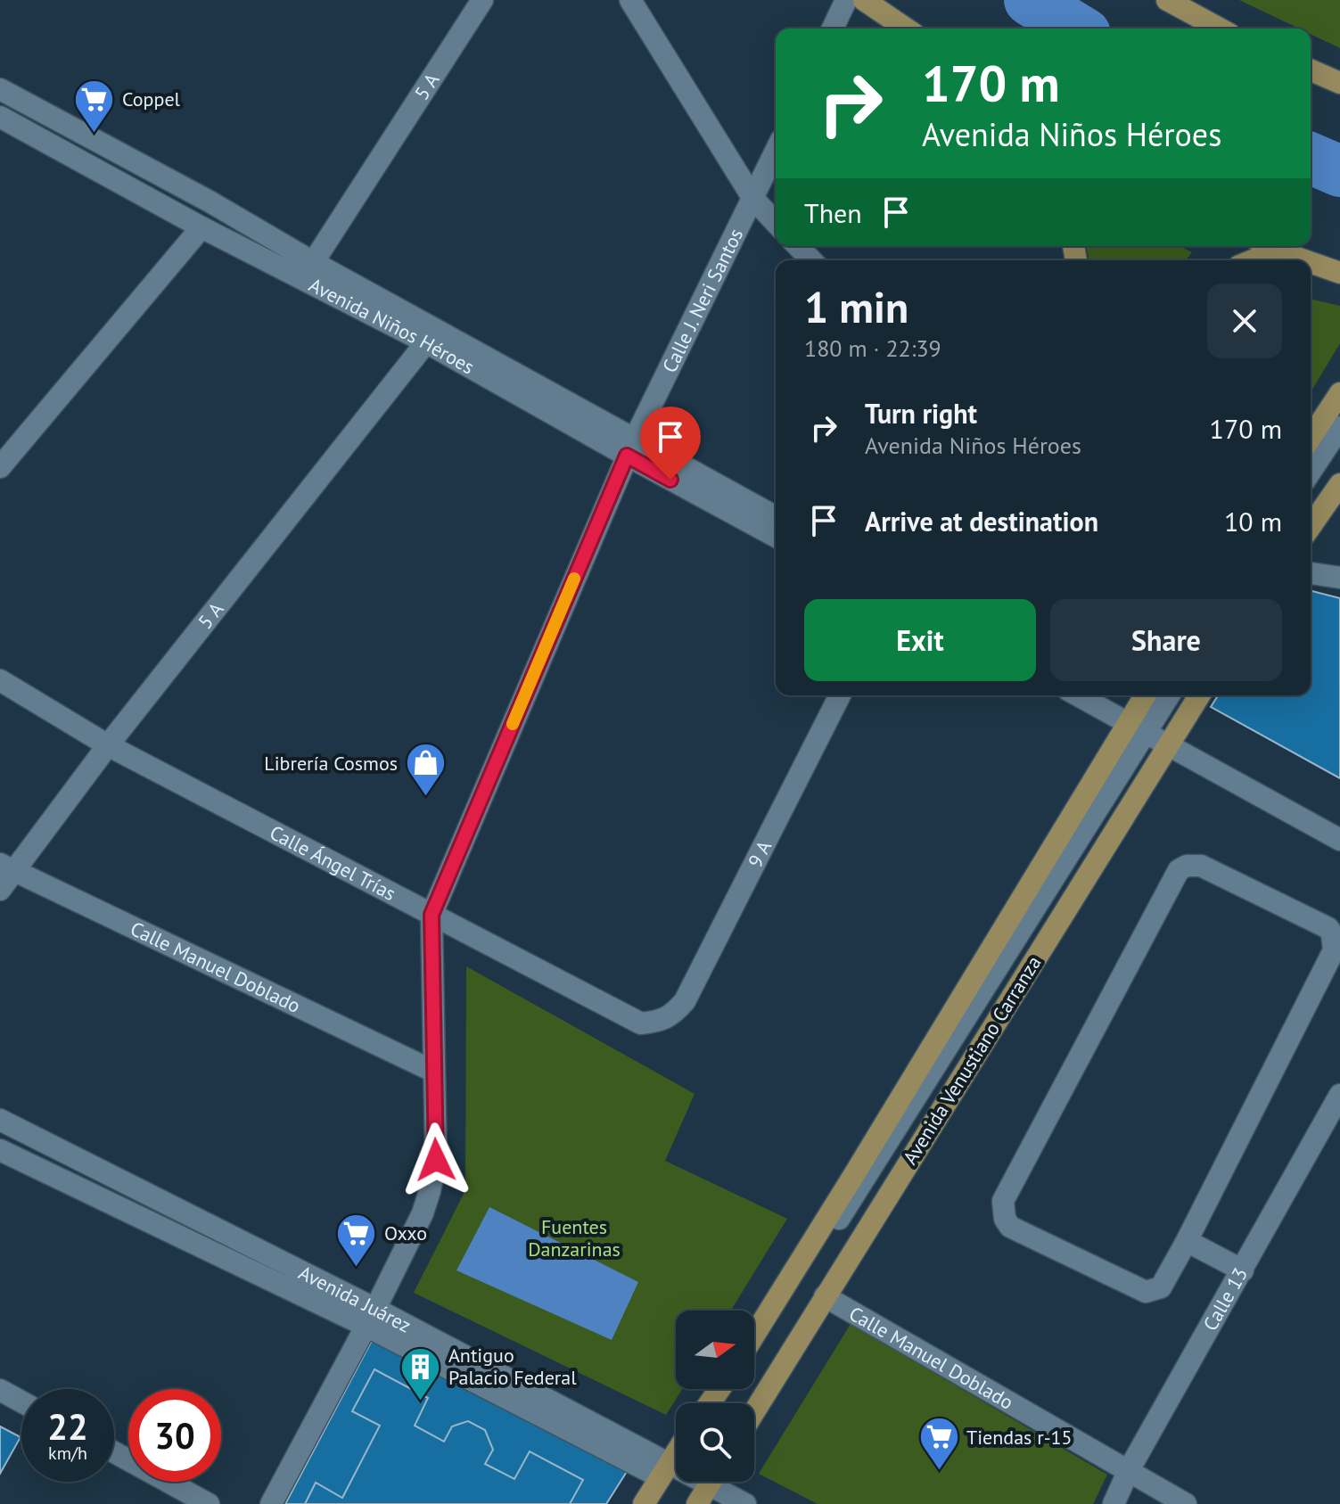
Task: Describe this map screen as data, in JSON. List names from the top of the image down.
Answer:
{
  "streets": {
    "main road": ["Avenida Venustiano Carranza"],
    "street": [
      "5 A",
      "Calle J. Neri Santos",
      "Avenida Niños Héroes",
      "9 A",
      "Calle Ángel Trías",
      "Calle Manuel Doblado",
      "Avenida Juárez",
      "Calle 13"
    ]
  },
  "crossings": [
    ["5 A", "Avenida Niños Héroes"],
    ["5 A", "Calle Ángel Trías"],
    ["5 A", "Calle Manuel Doblado"],
    ["Calle J. Neri Santos", "Avenida Niños Héroes"],
    ["Calle J. Neri Santos", "Calle Ángel Trías"],
    ["Calle J. Neri Santos", "Calle Manuel Doblado"],
    ["Calle J. Neri Santos", "Avenida Juárez"],
    ["9 A", "Calle Ángel Trías"],
    ["Calle Manuel Doblado", "Avenida Venustiano Carranza"],
    ["Calle Manuel Doblado", "Calle 13"]
  ],
  "parks": ["Fuentes Danzarinas"],
  "places": {
    "supermarket": ["Coppel", "Oxxo", "Tiendas r-15"],
    "shop": ["Librería Cosmos"],
    "building": ["Antiguo Palacio Federal"]
  },
  "north": "right",
  "page": {
    "turn": ["170 m", "Avenida Niños Héroes"],
    "then": "Then",
    "heading": ["1 min", "180 m · 22:39"],
    "list": [
      {
        "name": "Turn right",
        "note": "Avenida Niños Héroes",
        "value": "170 m"
      },
      {
        "name": "Arrive at destination",
        "value": "10 m"
      }
    ],
    "buttons": ["Exit", "Share"],
    "speed": "22 km/h",
    "limit": "30"
  }
}
